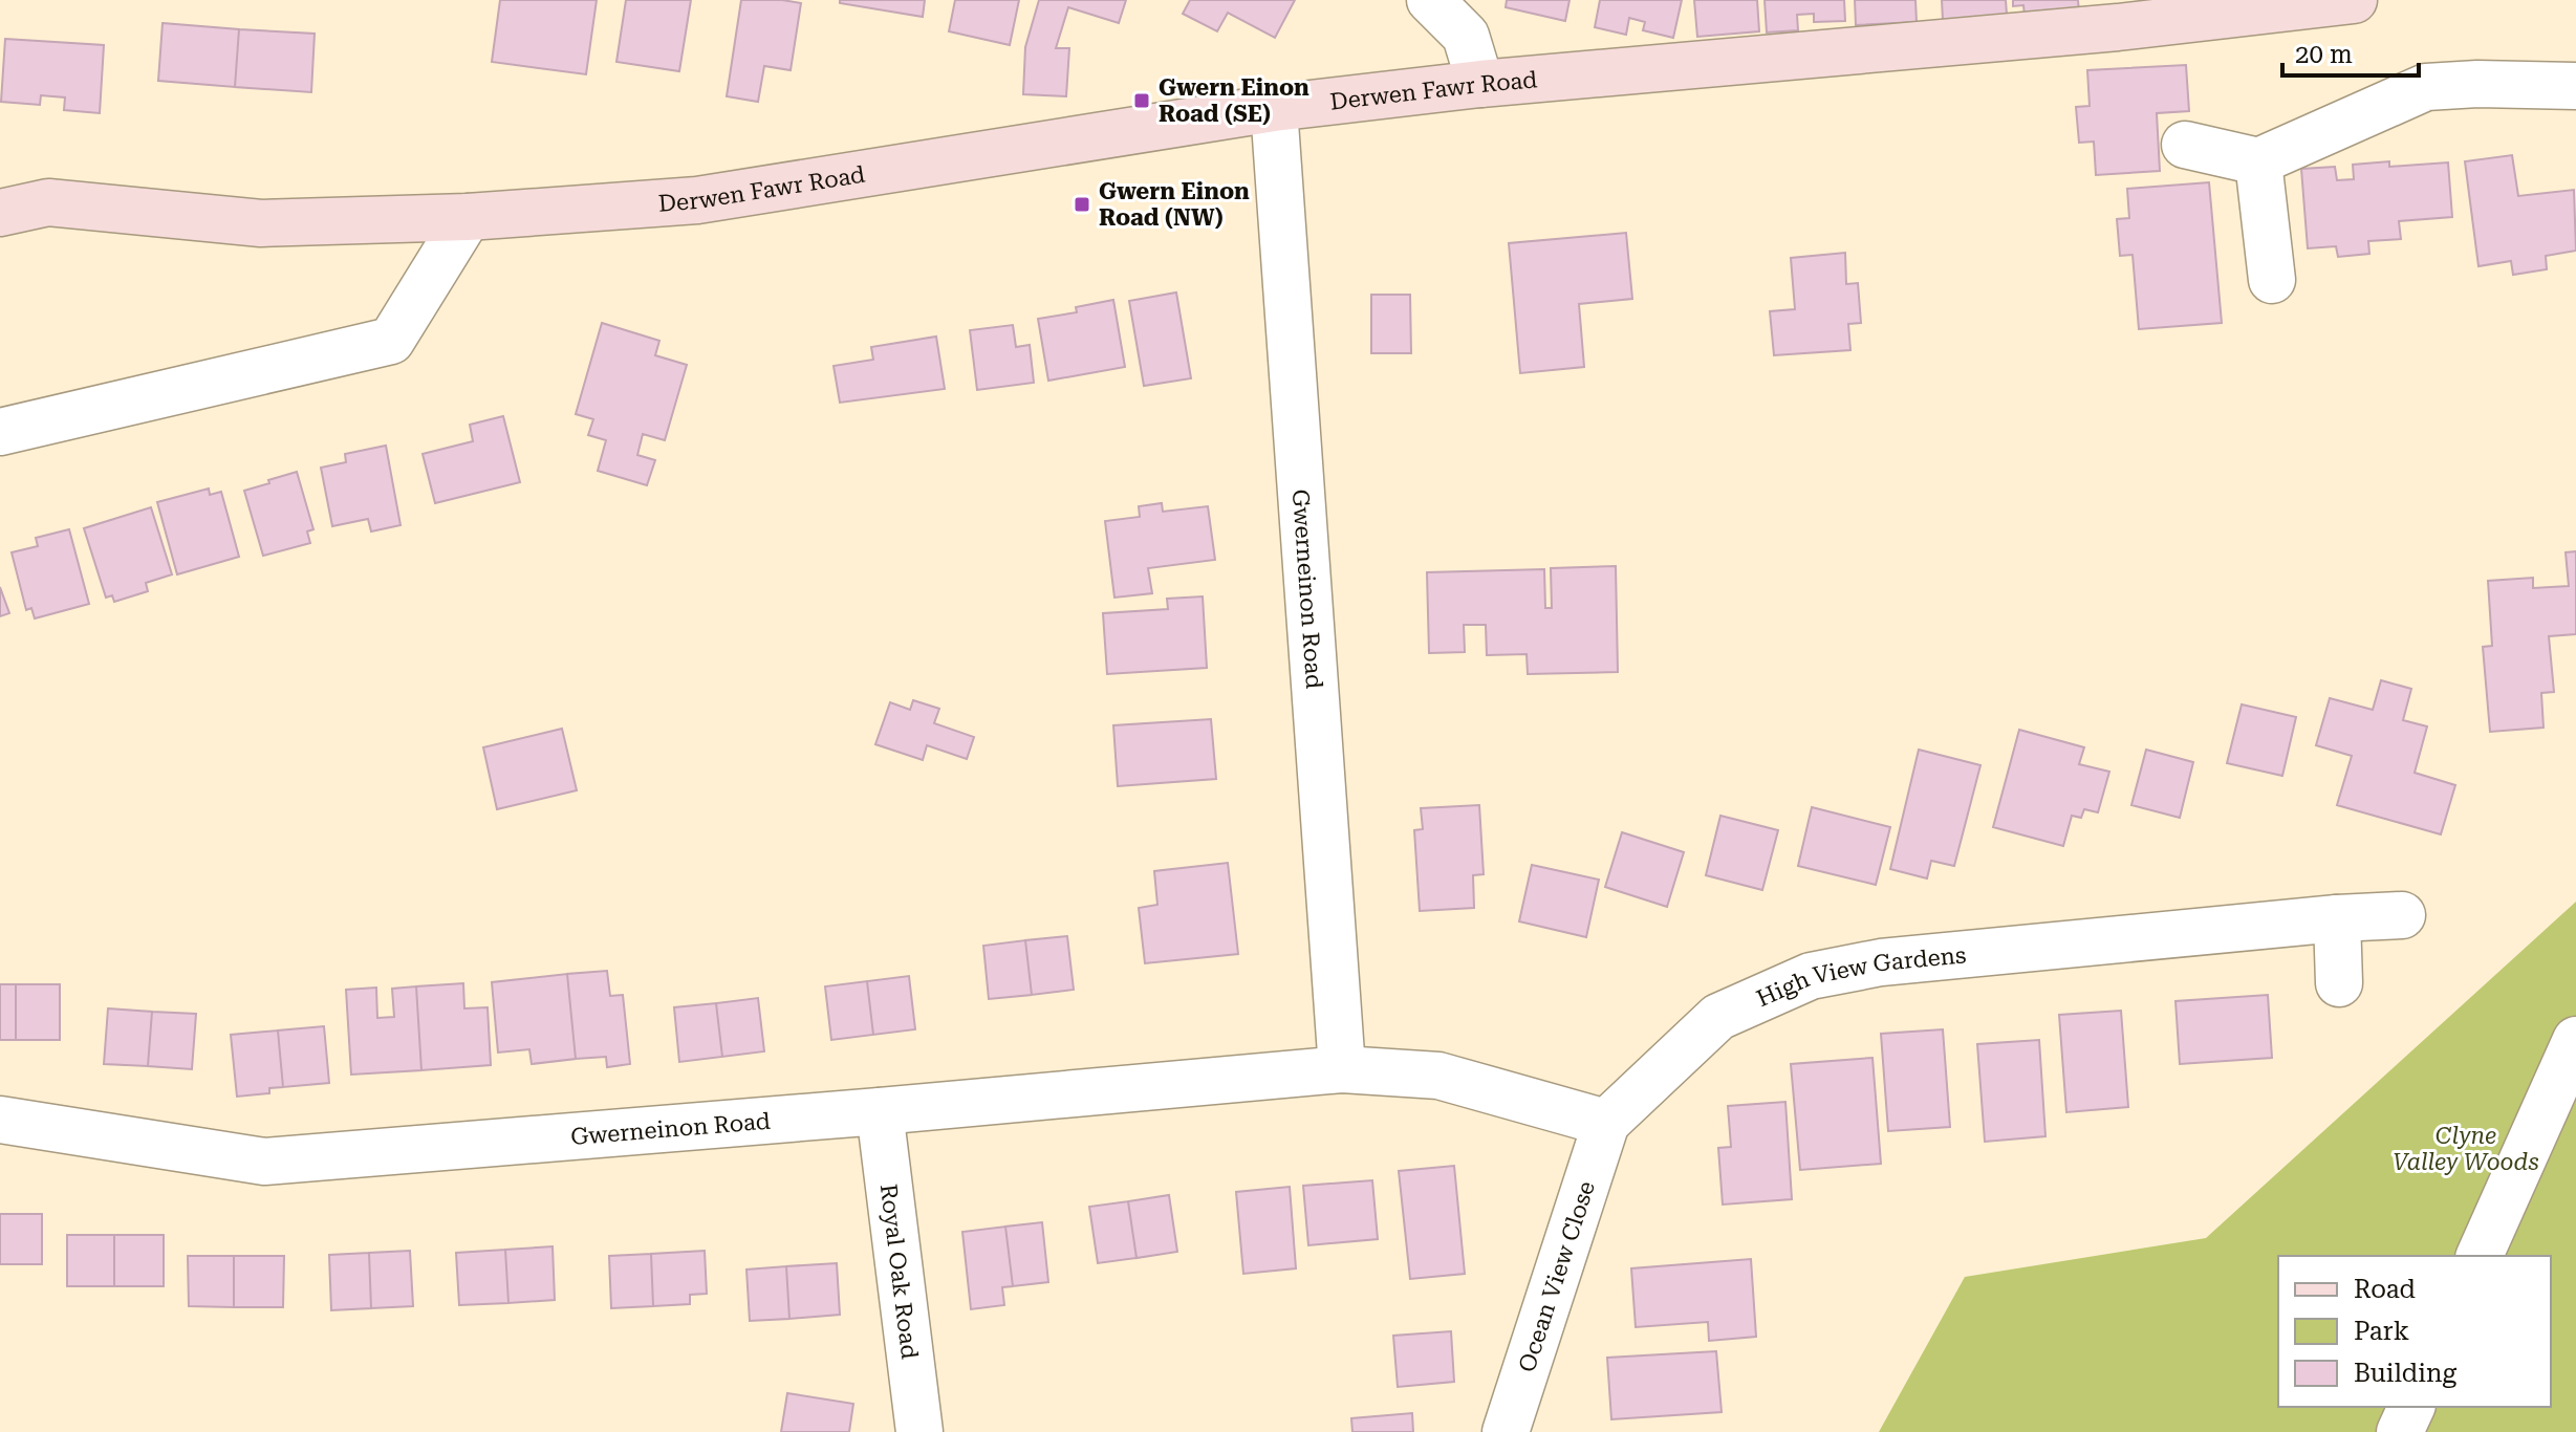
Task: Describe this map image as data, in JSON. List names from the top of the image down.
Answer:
{
  "streets": {
    "main road": ["Derwen Fawr Road"],
    "street": [
      "Gwerneinon Road",
      "High View Gardens",
      "Royal Oak Road",
      "Ocean View Close"
    ]
  },
  "crossings": [
    ["Derwen Fawr Road", "Gwerneinon Road"],
    ["Gwerneinon Road", "High View Gardens"],
    ["Gwerneinon Road", "Royal Oak Road"],
    ["Gwerneinon Road", "Ocean View Close"],
    ["High View Gardens", "Ocean View Close"]
  ],
  "parks": ["Clyne Valley Woods"],
  "places": {
    "transit": ["Gwern Einon Road (SE)", "Gwern Einon Road (NW)"]
  },
  "legend": ["Road", "Park", "Building"],
  "scale_bar": "20 m"
}
